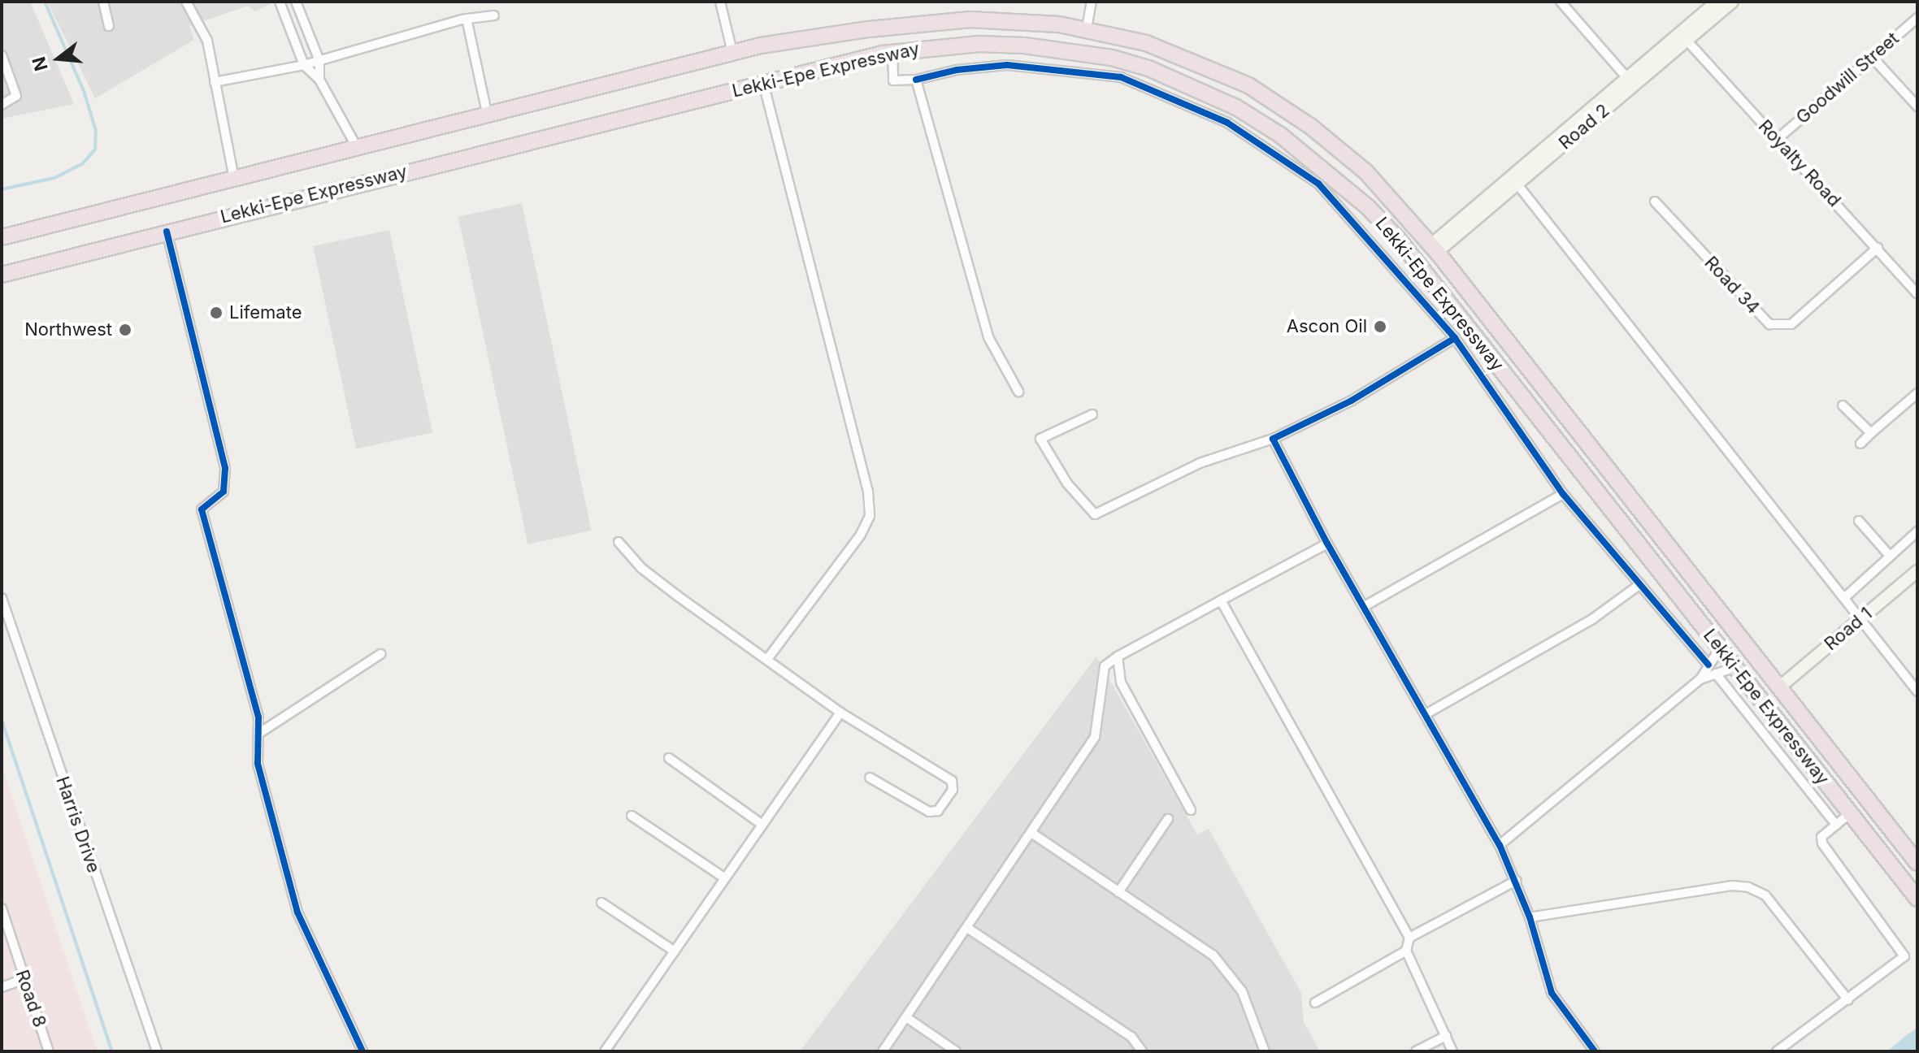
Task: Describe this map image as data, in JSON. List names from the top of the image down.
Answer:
{
  "streets": {
    "highway": ["Lekki-Epe Expressway"],
    "street": [
      "Goodwill Street",
      "Road 2",
      "Royalty Road",
      "Road 34",
      "Road 1",
      "Harris Drive",
      "Road 8"
    ]
  },
  "crossings": [
    ["Lekki-Epe Expressway", "Road 2"],
    ["Lekki-Epe Expressway", "Road 1"],
    ["Goodwill Street", "Royalty Road"],
    ["Road 2", "Royalty Road"],
    ["Royalty Road", "Road 34"]
  ],
  "places": ["Lifemate", "Ascon Oil", "Northwest"],
  "north": "left"
}
